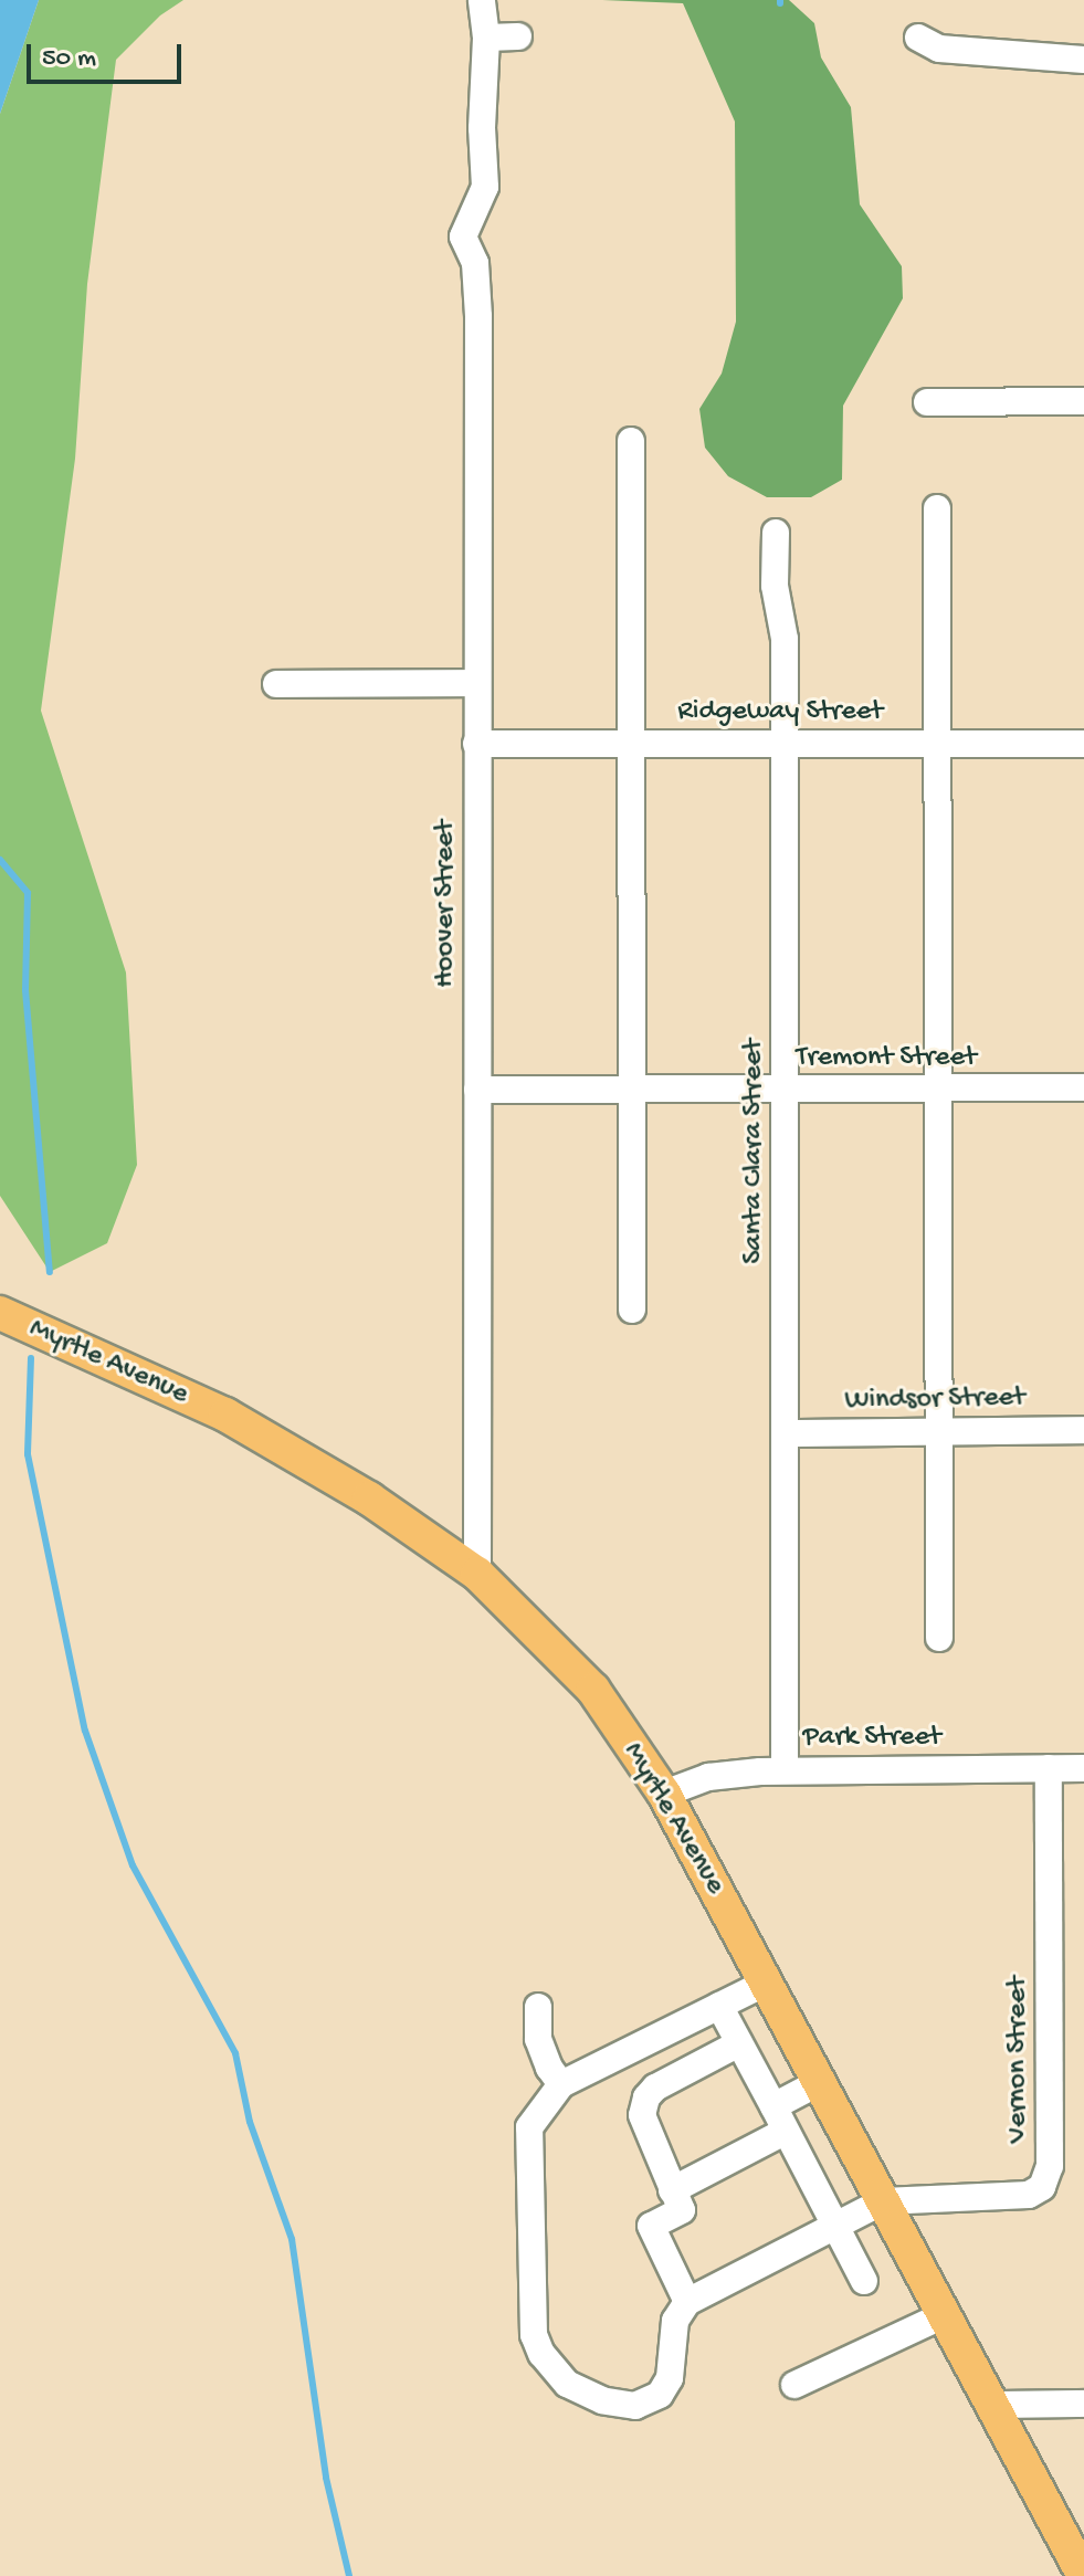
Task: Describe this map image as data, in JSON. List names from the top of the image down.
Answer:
{
  "streets": {
    "main road": ["Myrtle Avenue"],
    "street": [
      "Ridgeway Street",
      "Hoover Street",
      "Tremont Street",
      "Santa Clara Street",
      "Windsor Street",
      "Park Street",
      "Vernon Street"
    ]
  },
  "crossings": [
    ["Ridgeway Street", "Hoover Street"],
    ["Ridgeway Street", "Santa Clara Street"],
    ["Hoover Street", "Tremont Street"],
    ["Hoover Street", "Myrtle Avenue"],
    ["Tremont Street", "Santa Clara Street"],
    ["Santa Clara Street", "Windsor Street"],
    ["Santa Clara Street", "Park Street"],
    ["Myrtle Avenue", "Park Street"],
    ["Myrtle Avenue", "Vernon Street"],
    ["Park Street", "Vernon Street"]
  ],
  "scale_bar": "50 m"
}
